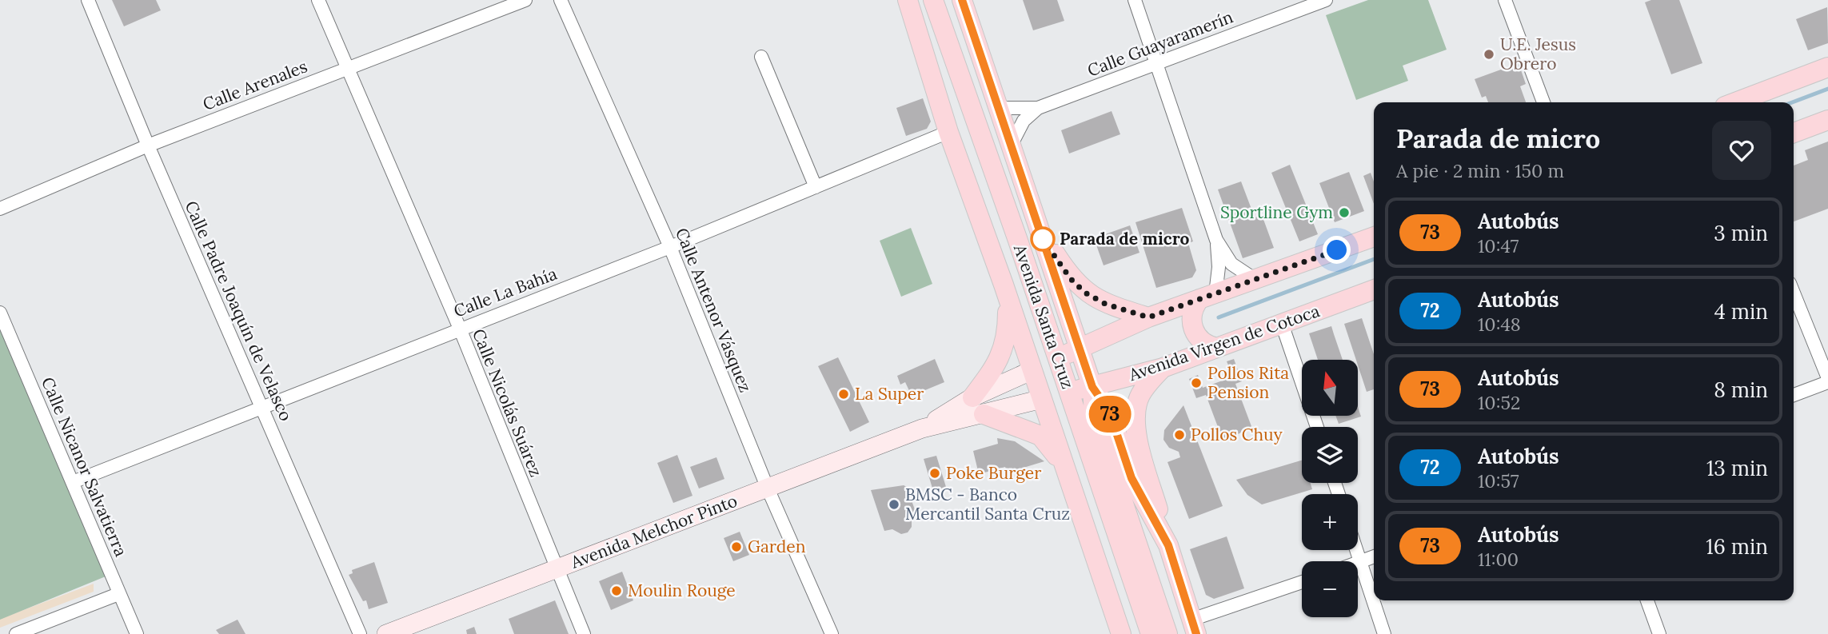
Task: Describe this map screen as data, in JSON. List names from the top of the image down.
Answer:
{
  "streets": {
    "main road": ["Avenida Santa Cruz", "Avenida Virgen de Cotoca", "Avenida Melchor Pinto"],
    "street": [
      "Calle Guayaramerín",
      "Calle Arenales",
      "Calle La Bahía",
      "Calle Antenor Vásquez",
      "Calle Padre Joaquín de Velasco",
      "Calle Nicolás Suárez",
      "Calle Nicanor Salvatierra"
    ]
  },
  "crossings": [
    ["Calle Guayaramerín", "Avenida Santa Cruz"],
    ["Calle Arenales", "Calle Padre Joaquín de Velasco"],
    ["Calle Arenales", "Calle Nicolás Suárez"],
    ["Calle La Bahía", "Calle Antenor Vásquez"],
    ["Calle La Bahía", "Calle Padre Joaquín de Velasco"],
    ["Calle La Bahía", "Avenida Santa Cruz"],
    ["Calle La Bahía", "Calle Nicolás Suárez"],
    ["Calle La Bahía", "Calle Nicanor Salvatierra"],
    ["Calle Antenor Vásquez", "Avenida Melchor Pinto"],
    ["Avenida Santa Cruz", "Avenida Virgen de Cotoca"],
    ["Avenida Santa Cruz", "Avenida Melchor Pinto"],
    ["Avenida Virgen de Cotoca", "Avenida Melchor Pinto"],
    ["Calle Nicolás Suárez", "Avenida Melchor Pinto"]
  ],
  "places": [
    "U.E. Jesus Obrero",
    "Sportline Gym",
    "Parada de micro",
    "Pollos Rita Pension",
    "La Super",
    "Pollos Chuy",
    "Poke Burger",
    "BMSC - Banco Mercantil Santa Cruz",
    "Garden",
    "Moulin Rouge"
  ],
  "lines": ["bus line 73"],
  "north": "top",
  "page": {
    "on_map": "73",
    "heading": ["Parada de micro", "A pie · 2 min · 150 m"],
    "list": [
      {
        "mark": "73",
        "name": "Autobús",
        "note": "10:47",
        "value": "3 min"
      },
      {
        "mark": "72",
        "name": "Autobús",
        "note": "10:48",
        "value": "4 min"
      },
      {
        "mark": "73",
        "name": "Autobús",
        "note": "10:52",
        "value": "8 min"
      },
      {
        "mark": "72",
        "name": "Autobús",
        "note": "10:57",
        "value": "13 min"
      },
      {
        "mark": "73",
        "name": "Autobús",
        "note": "11:00",
        "value": "16 min"
      }
    ],
    "map_buttons": ["+", "−"]
  }
}
